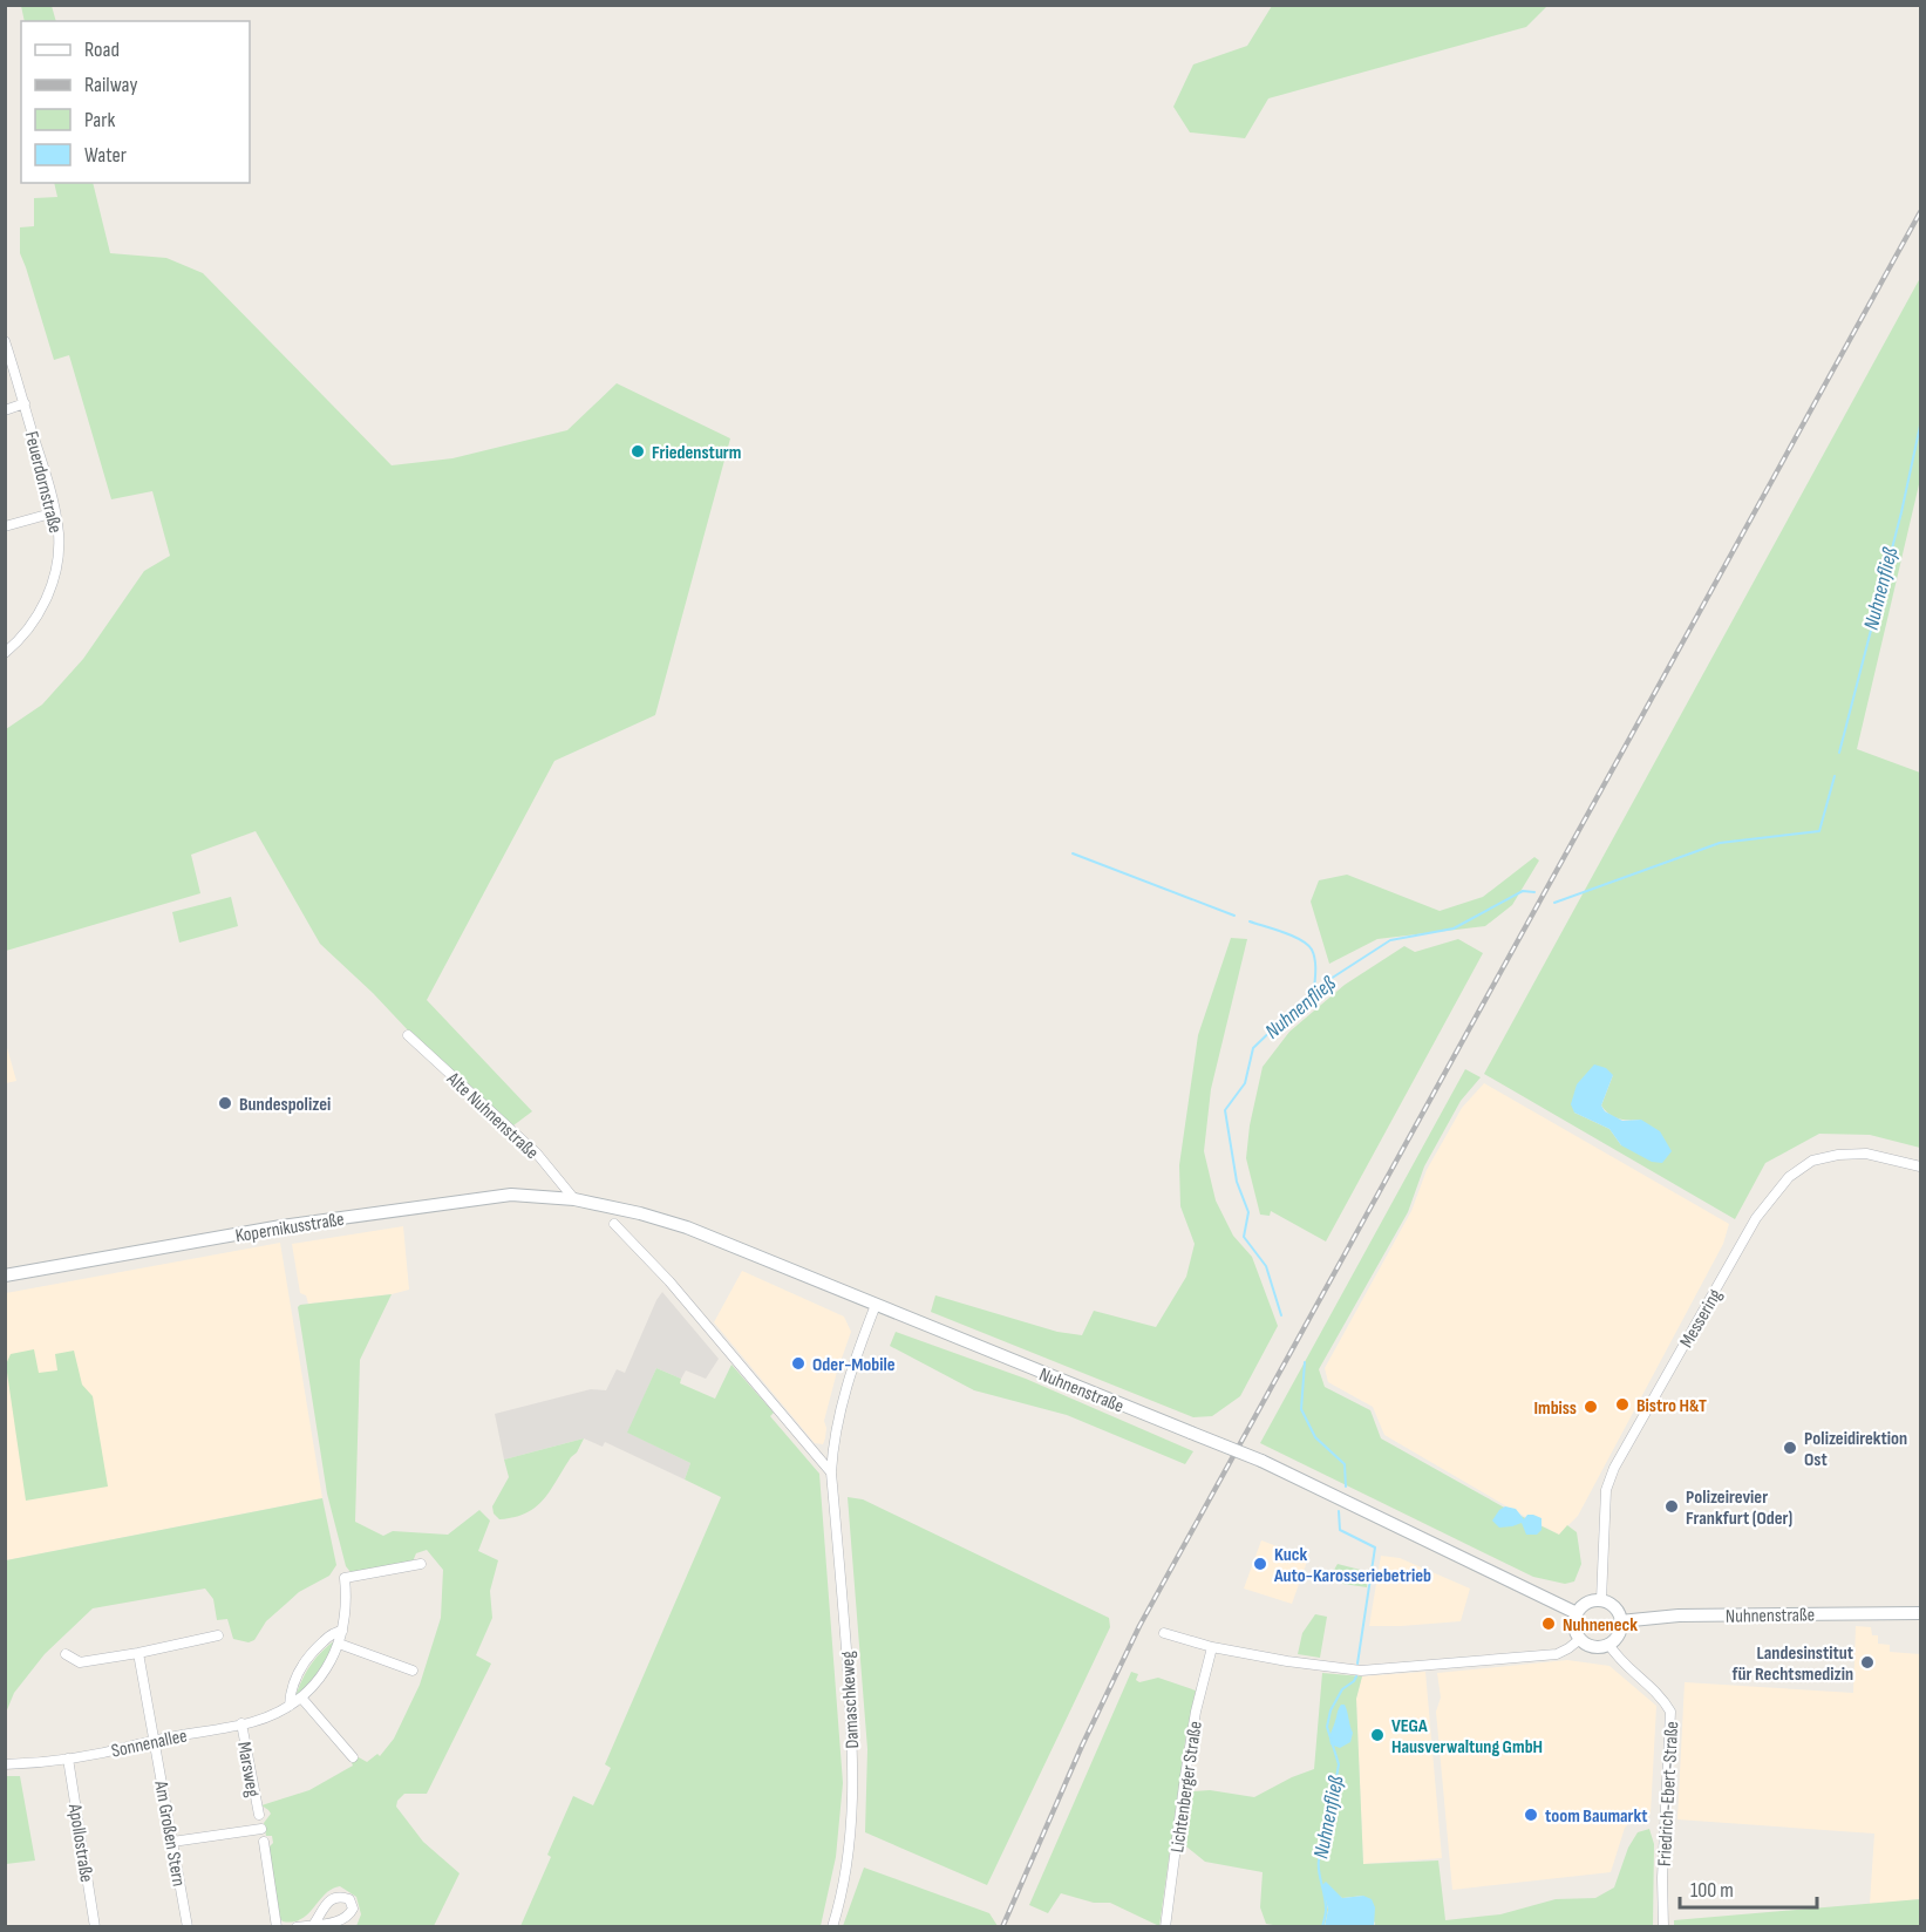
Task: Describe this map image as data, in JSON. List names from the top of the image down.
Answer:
{
  "streets": {
    "main road": ["Kopernikusstraße", "Nuhnenstraße"],
    "street": [
      "Feuerdornstraße",
      "Alte Nuhnenstraße",
      "Messering",
      "Damaschkeweg",
      "Sonnenallee",
      "Marsweg",
      "Lichtenberger Straße",
      "Friedrich-Ebert-Straße",
      "Am Großen Stern",
      "Apollostraße"
    ]
  },
  "crossings": [
    ["Alte Nuhnenstraße", "Kopernikusstraße"],
    ["Alte Nuhnenstraße", "Nuhnenstraße"],
    ["Kopernikusstraße", "Nuhnenstraße"],
    ["Messering", "Nuhnenstraße"],
    ["Messering", "Friedrich-Ebert-Straße"],
    ["Nuhnenstraße", "Damaschkeweg"],
    ["Nuhnenstraße", "Friedrich-Ebert-Straße"],
    ["Sonnenallee", "Marsweg"],
    ["Sonnenallee", "Am Großen Stern"],
    ["Sonnenallee", "Apollostraße"]
  ],
  "water": ["Nuhnenfließ"],
  "places": [
    "Friedensturm",
    "Bundespolizei",
    "Oder-Mobile",
    "Bistro H&T",
    "Imbiss",
    "Polizeidirektion Ost",
    "Polizeirevier Frankfurt (Oder)",
    "Kuck Auto-Karosseriebetrieb",
    "Nuhneneck",
    "Landesinstitut für Rechtsmedizin",
    "VEGA Hausverwaltung GmbH",
    "toom Baumarkt"
  ],
  "legend": [
    "Road",
    "Railway",
    "Park",
    "Water"
  ],
  "scale_bar": "100 m"
}
